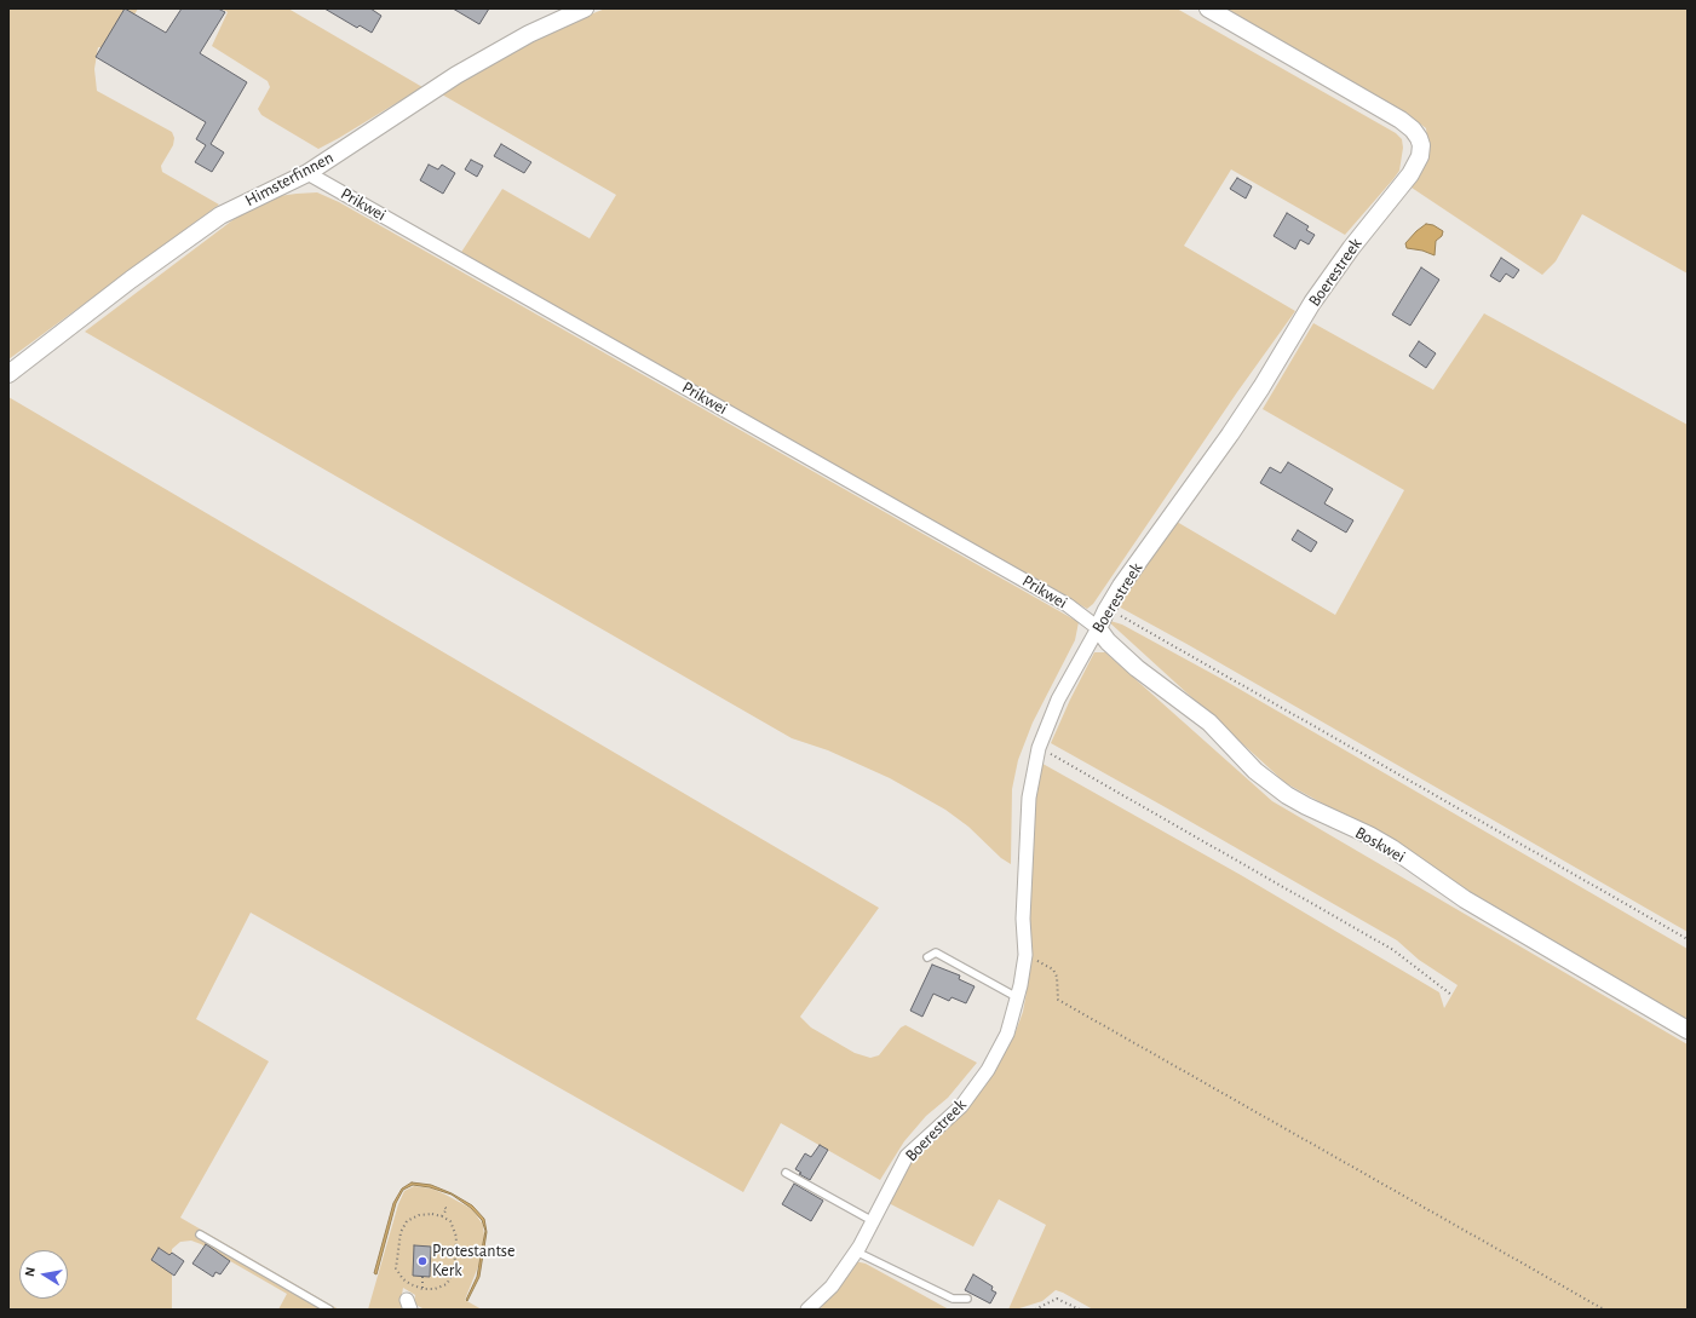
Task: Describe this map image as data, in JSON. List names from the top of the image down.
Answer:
{
  "streets": {
    "street": [
      "Himsterfinnen",
      "Prikwei",
      "Boerestreek",
      "Boskwei"
    ]
  },
  "crossings": [
    ["Himsterfinnen", "Prikwei"],
    ["Prikwei", "Boerestreek"],
    ["Prikwei", "Boskwei"],
    ["Boerestreek", "Boskwei"]
  ],
  "places": ["Protestantse Kerk"],
  "north": "left"
}
